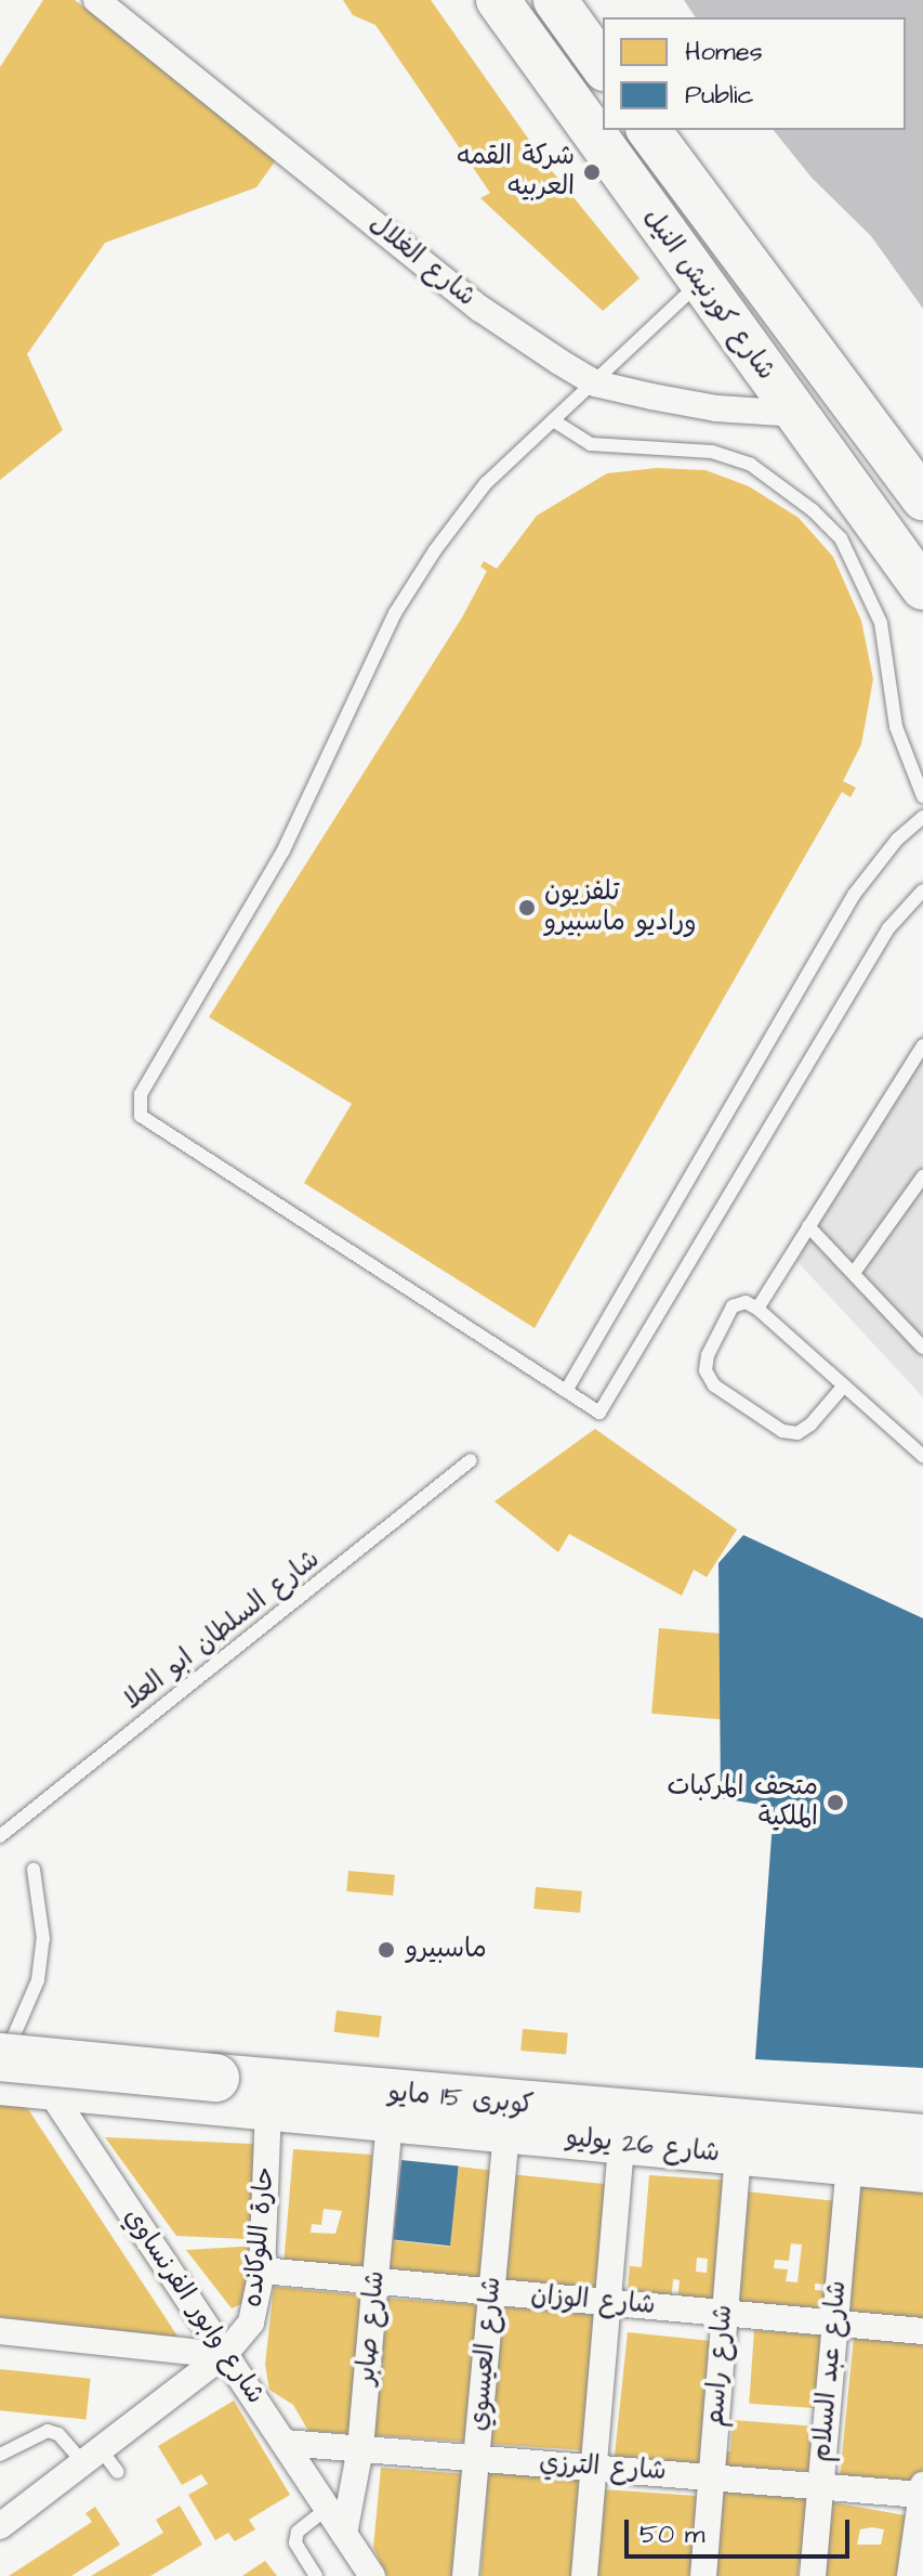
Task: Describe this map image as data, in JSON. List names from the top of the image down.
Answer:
{
  "streets": {
    "highway": ["شارع كورنيش النيل", "كوبرى 15 مايو"],
    "main road": ["شارع 26 يوليو"],
    "street": [
      "شارع الغلال",
      "حارة اللوكانده",
      "شارع الوزان",
      "شارع وابور الفرنساوي",
      "شارع صابر",
      "شارع العيسوي",
      "شارع راسم",
      "شارع عبد السلام",
      "شارع الترزي"
    ],
    "lane": ["شارع السلطان ابو العلا"]
  },
  "crossings": [
    ["شارع الغلال", "شارع كورنيش النيل"],
    ["كوبرى 15 مايو", "شارع 26 يوليو"],
    ["كوبرى 15 مايو", "شارع وابور الفرنساوي"],
    ["شارع 26 يوليو", "حارة اللوكانده"],
    ["شارع 26 يوليو", "شارع وابور الفرنساوي"],
    ["شارع 26 يوليو", "شارع صابر"],
    ["شارع 26 يوليو", "شارع العيسوي"],
    ["شارع 26 يوليو", "شارع راسم"],
    ["شارع 26 يوليو", "شارع عبد السلام"],
    ["حارة اللوكانده", "شارع الوزان"],
    ["حارة اللوكانده", "شارع وابور الفرنساوي"],
    ["شارع الوزان", "شارع صابر"],
    ["شارع الوزان", "شارع العيسوي"],
    ["شارع الوزان", "شارع راسم"],
    ["شارع الوزان", "شارع عبد السلام"],
    ["شارع وابور الفرنساوي", "شارع صابر"],
    ["شارع وابور الفرنساوي", "شارع الترزي"],
    ["شارع صابر", "شارع الترزي"],
    ["شارع العيسوي", "شارع الترزي"],
    ["شارع راسم", "شارع الترزي"],
    ["شارع عبد السلام", "شارع الترزي"]
  ],
  "places": [
    "شركة القمه العربيه",
    "تلفزيون وراديو ماسبيرو",
    "متحف المركبات الملكية",
    "ماسبيرو"
  ],
  "legend": ["Homes", "Public"],
  "scale_bar": "50 m"
}
